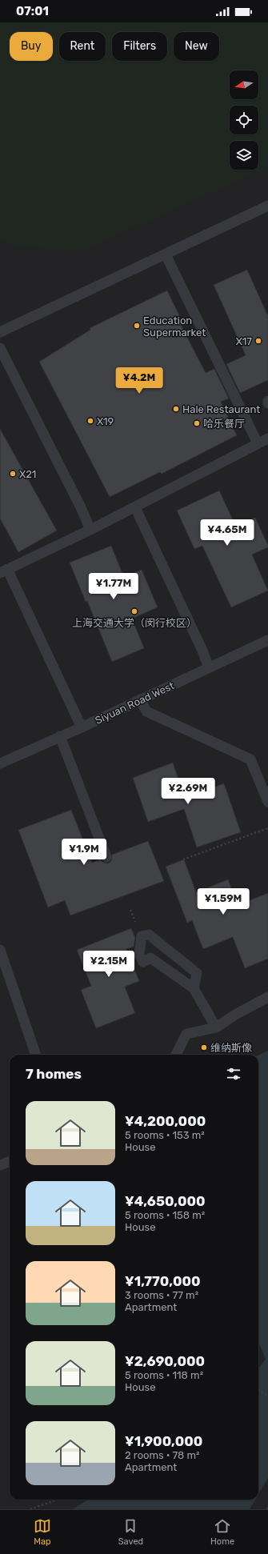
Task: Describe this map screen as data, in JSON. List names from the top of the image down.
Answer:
{
  "streets": {
    "lane": ["Siyuan Road West"]
  },
  "places": [
    "Education Supermarket",
    "X17",
    "Hale Restaurant",
    "X19",
    "哈乐餐厅",
    "X21",
    "上海交通大学（闵行校区）",
    "维纳斯像"
  ],
  "north": "left",
  "page": {
    "status": "07:01",
    "chip": [
      "Buy",
      "Rent",
      "Filters",
      "New"
    ],
    "price": [
      "¥4.2M",
      "¥4.65M",
      "¥1.77M",
      "¥2.69M",
      "¥1.9M",
      "¥1.59M",
      "¥2.15M"
    ],
    "heading": "7 homes",
    "list": [
      {
        "name": "¥4,200,000",
        "note": "5 rooms · 153 m² · House"
      },
      {
        "name": "¥4,650,000",
        "note": "5 rooms · 158 m² · House"
      },
      {
        "name": "¥1,770,000",
        "note": "3 rooms · 77 m² · Apartment"
      },
      {
        "name": "¥2,690,000",
        "note": "5 rooms · 118 m² · House"
      },
      {
        "name": "¥1,900,000",
        "note": "2 rooms · 78 m² · Apartment"
      }
    ],
    "tabs": ["Map", "Saved", "Home"]
  }
}
